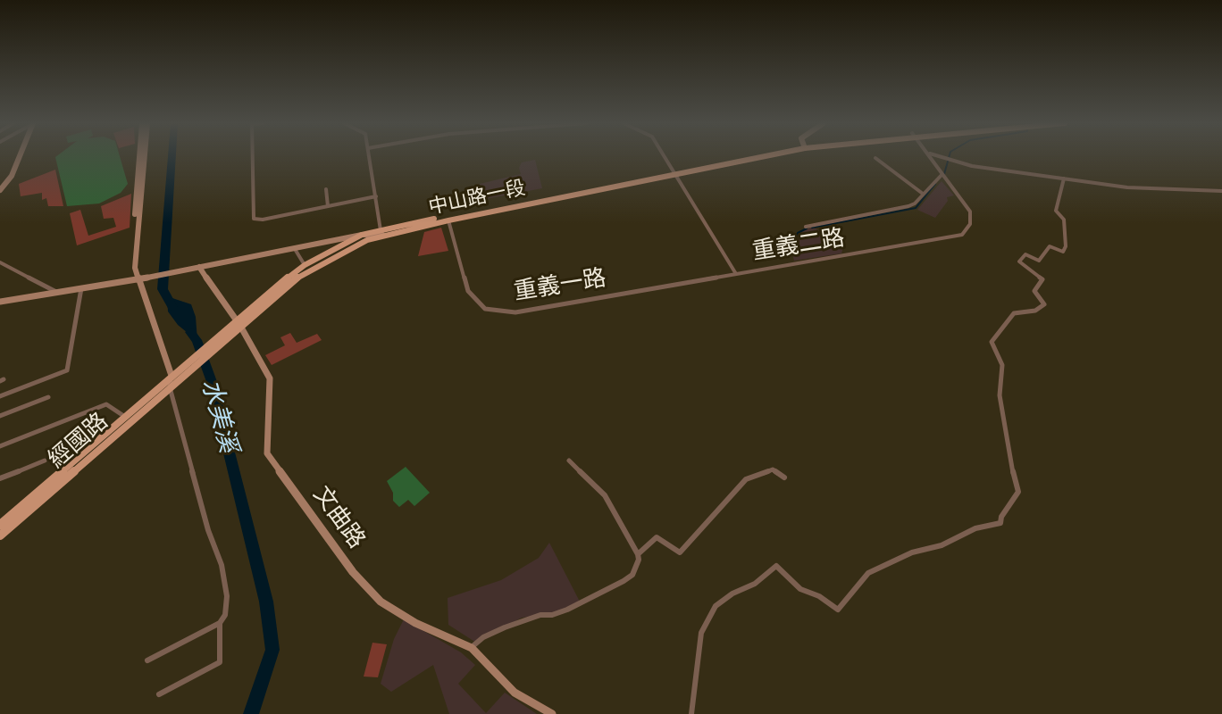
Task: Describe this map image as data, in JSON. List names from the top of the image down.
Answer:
{
  "streets": {
    "main road": ["中山路一段", "經國路"],
    "street": ["重義二路", "重義一路", "文曲路"]
  },
  "crossings": [
    ["中山路一段", "重義二路"],
    ["中山路一段", "重義一路"],
    ["中山路一段", "文曲路"],
    ["重義二路", "重義一路"]
  ],
  "water": ["水美溪"]
}
